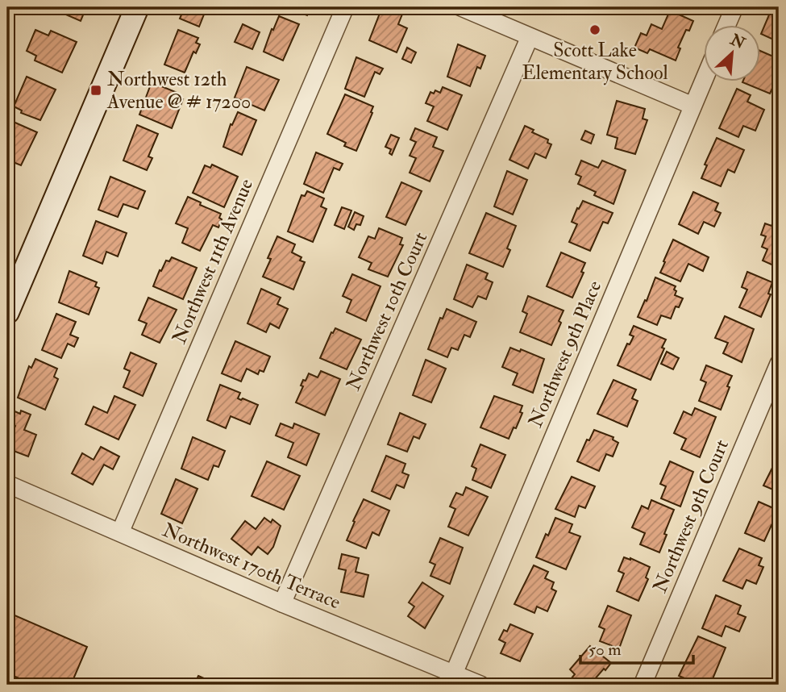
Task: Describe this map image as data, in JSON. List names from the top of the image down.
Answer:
{
  "streets": {
    "street": [
      "Northwest 11th Avenue",
      "Northwest 10th Court",
      "Northwest 9th Place",
      "Northwest 9th Court",
      "Northwest 170th Terrace"
    ]
  },
  "crossings": [
    ["Northwest 11th Avenue", "Northwest 170th Terrace"],
    ["Northwest 10th Court", "Northwest 170th Terrace"],
    ["Northwest 9th Place", "Northwest 170th Terrace"]
  ],
  "places": {
    "other": ["Scott Lake Elementary School"],
    "transit": ["Northwest 12th Avenue @ # 17200"]
  },
  "scale_bar": "50 m",
  "north": "top right"
}
